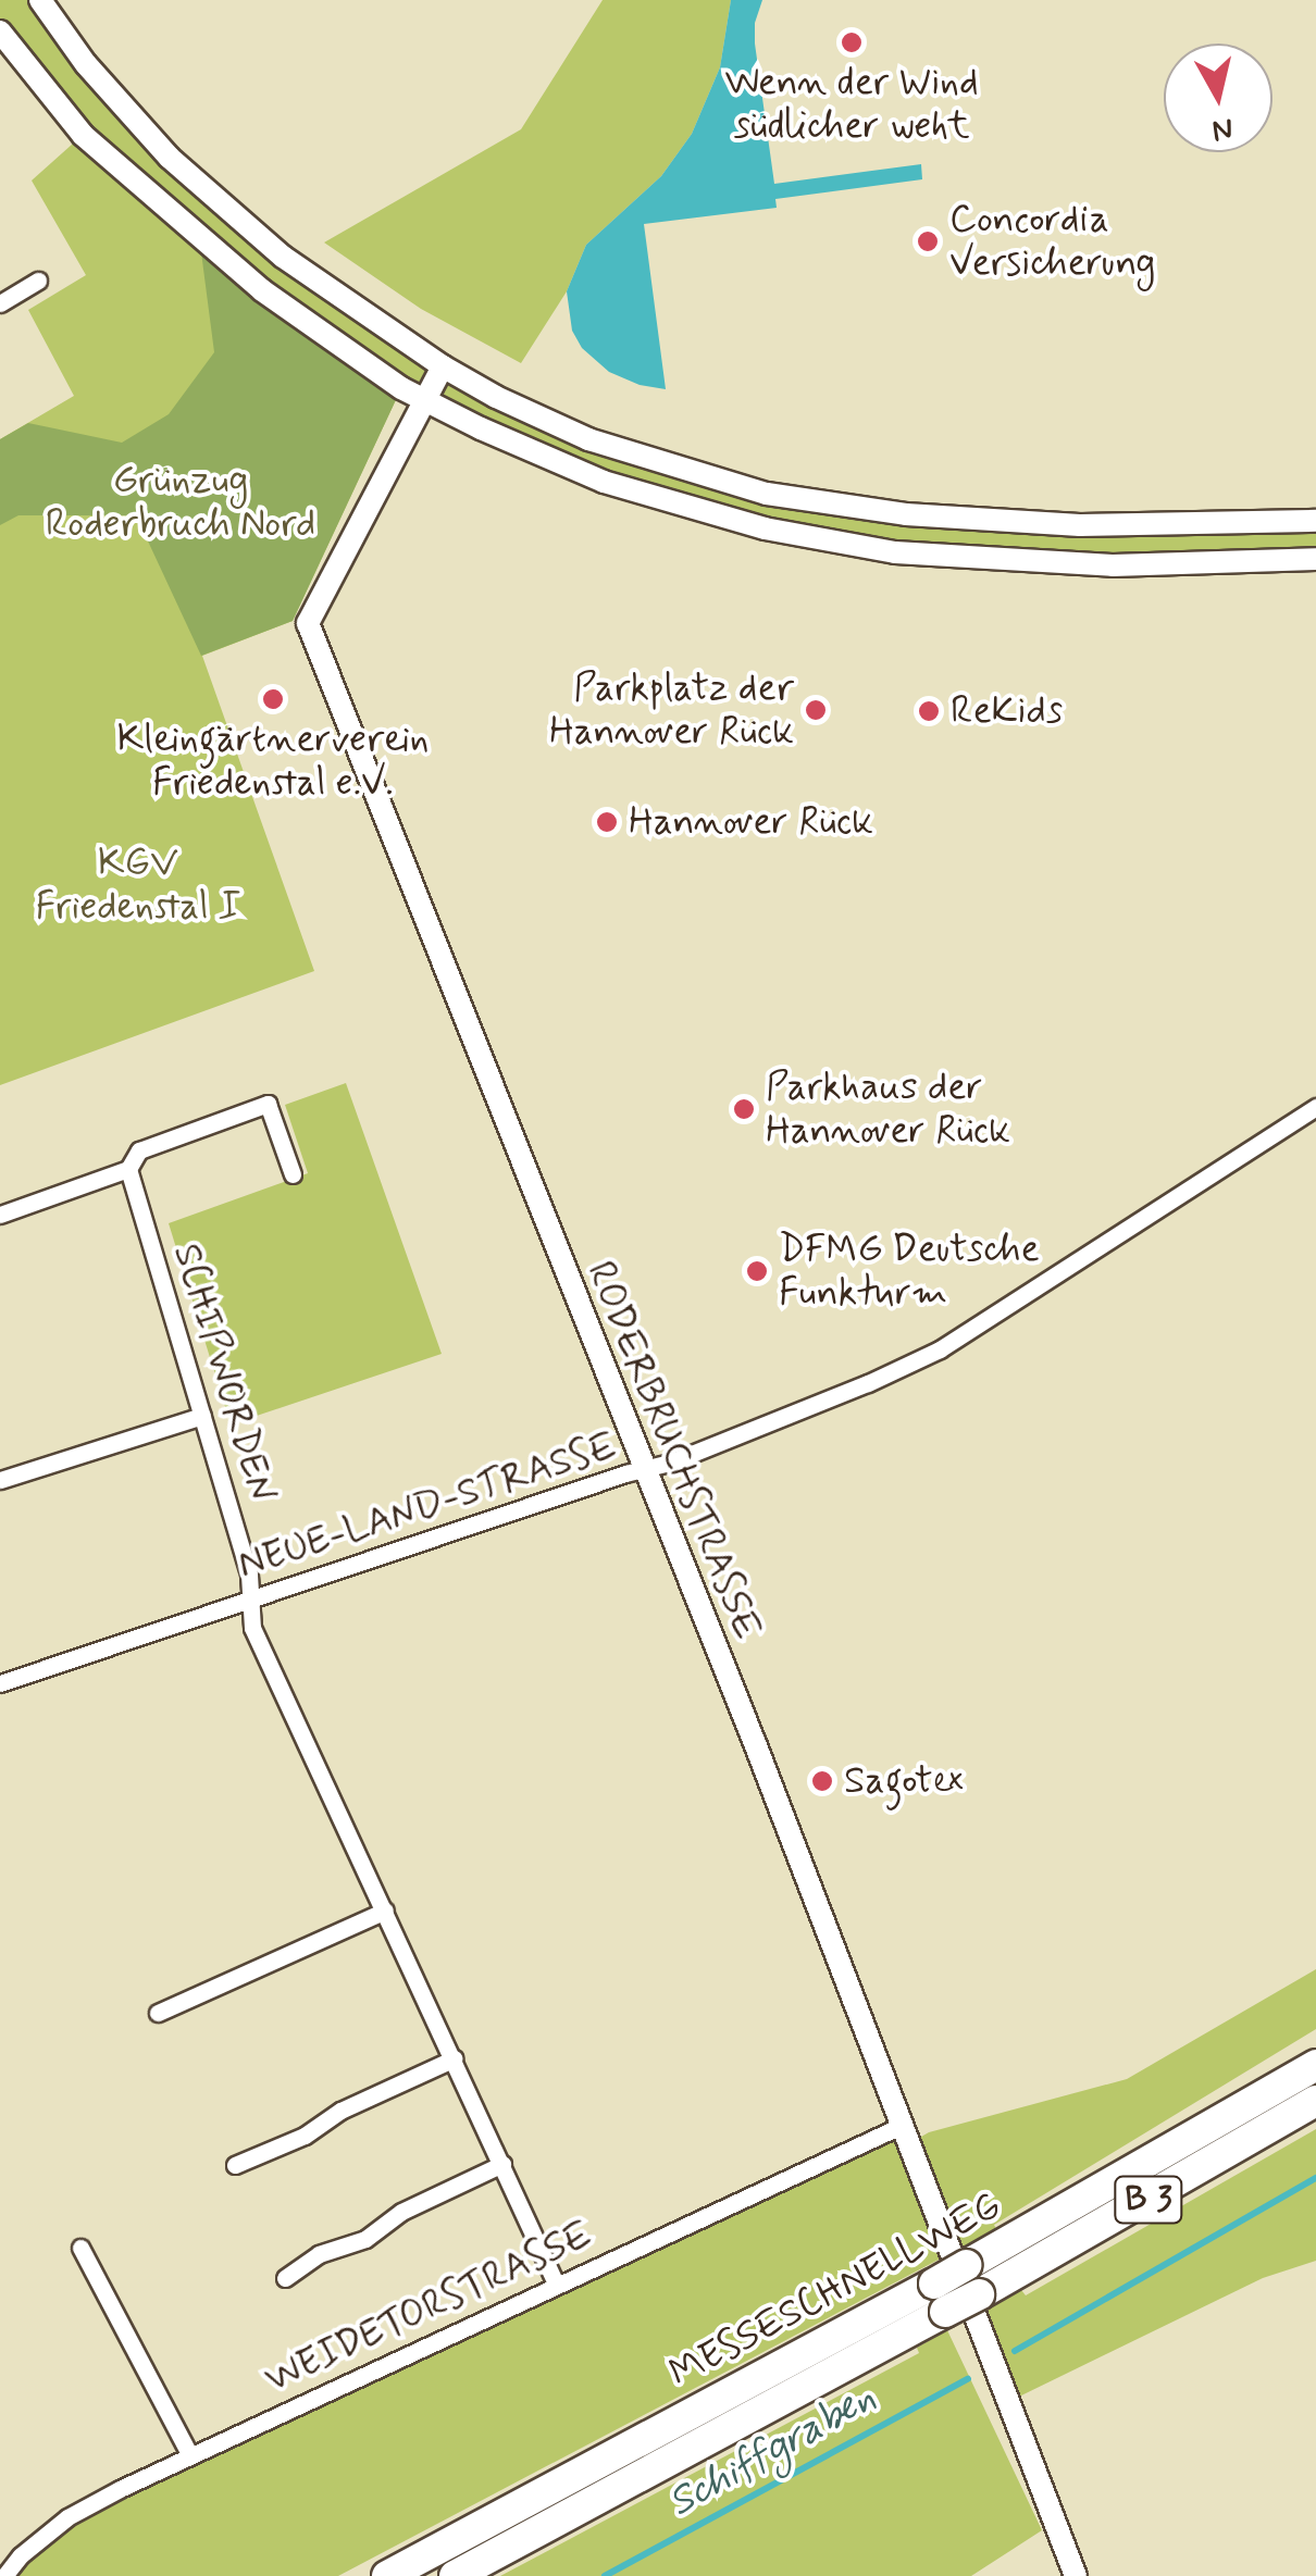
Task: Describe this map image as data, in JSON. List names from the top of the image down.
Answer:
{
  "streets": {
    "highway": ["B 3", "MESSESCHNELLWEG"],
    "main road": ["RODERBRUCHSTRASSE"],
    "street": ["SCHIPWORDEN", "NEUE-LAND-STRASSE", "WEIDETORSTRASSE"]
  },
  "crossings": [
    ["SCHIPWORDEN", "NEUE-LAND-STRASSE"],
    ["SCHIPWORDEN", "WEIDETORSTRASSE"],
    ["RODERBRUCHSTRASSE", "NEUE-LAND-STRASSE"],
    ["RODERBRUCHSTRASSE", "WEIDETORSTRASSE"]
  ],
  "water": ["Schiffgraben"],
  "parks": ["Grünzug Roderbruch Nord", "KGV Friedenstal I"],
  "places": [
    "Wenn der Wind südlicher weht",
    "Concordia Versicherung",
    "Kleingärtnerverein Friedenstal e.V.",
    "Parkplatz der Hannover Rück",
    "ReKids",
    "Hannover Rück",
    "Parkhaus der Hannover Rück",
    "DFMG Deutsche Funkturm",
    "Sagotex"
  ],
  "north": "bottom"
}
